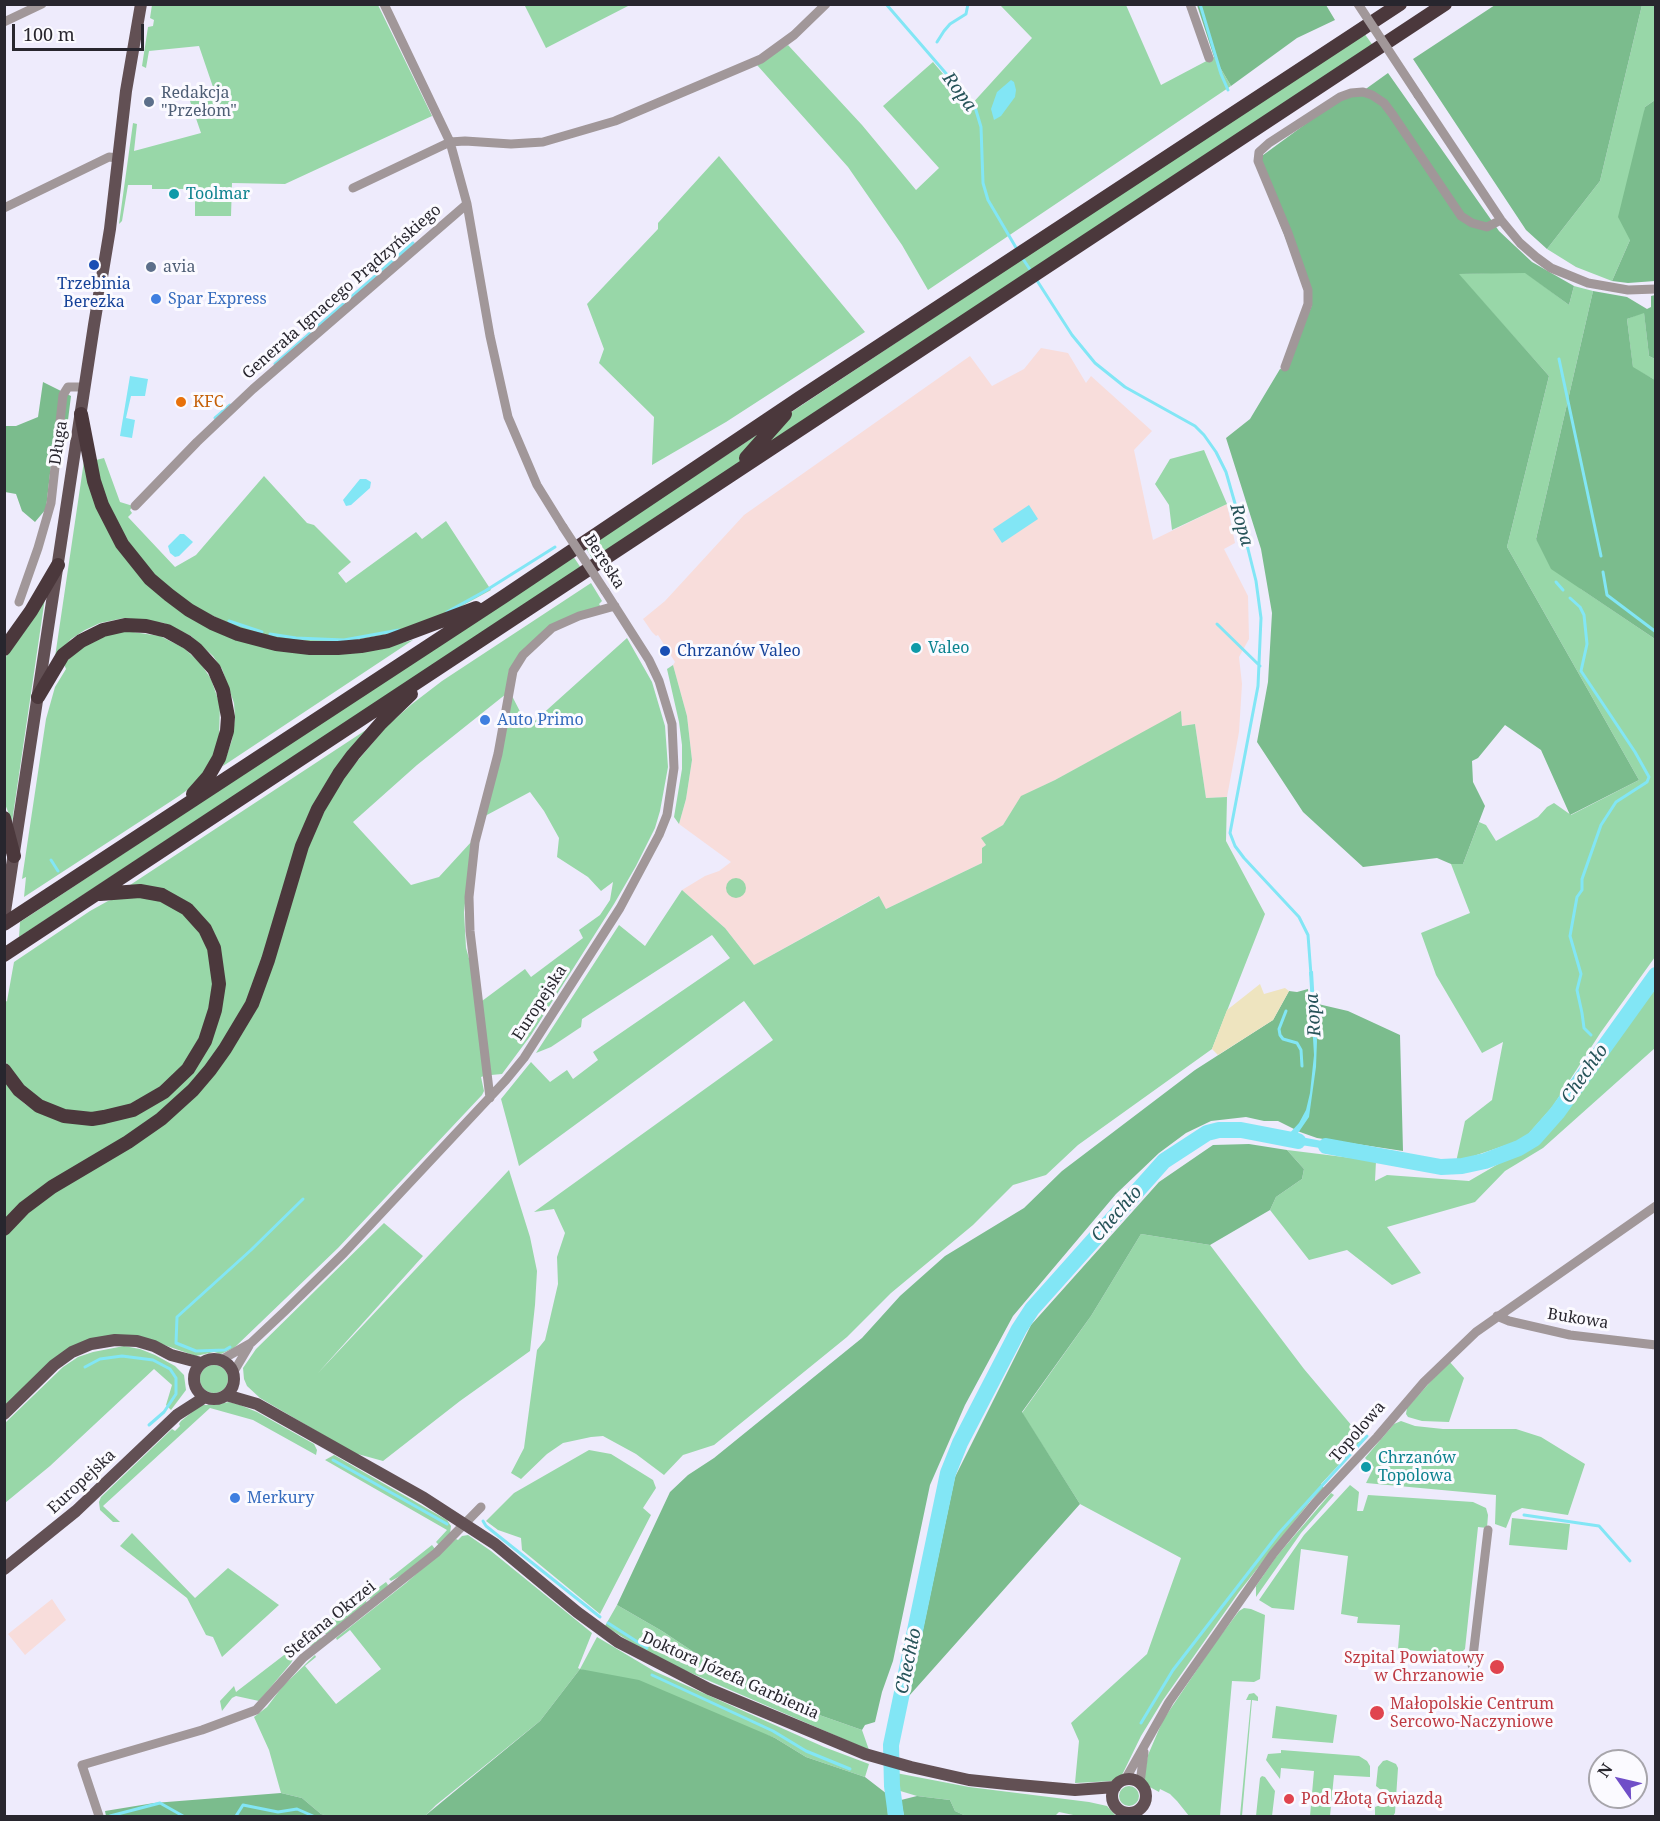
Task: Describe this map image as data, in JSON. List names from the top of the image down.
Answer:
{
  "streets": {
    "main road": ["Długa", "Europejska", "Doktora Józefa Garbienia"],
    "street": [
      "Generała Ignacego Prądzyńskiego",
      "Bereska",
      "Bukowa",
      "Topolowa",
      "Stefana Okrzei"
    ]
  },
  "crossings": [
    ["Generała Ignacego Prądzyńskiego", "Bereska"],
    ["Bereska", "Europejska"],
    ["Europejska", "Doktora Józefa Garbienia"],
    ["Bukowa", "Topolowa"],
    ["Topolowa", "Doktora Józefa Garbienia"],
    ["Stefana Okrzei", "Doktora Józefa Garbienia"]
  ],
  "water": ["Ropa", "Chechło"],
  "places": [
    "Redakcja \"Przełom\"",
    "Toolmar",
    "Trzebinia Berezka",
    "avia",
    "Spar Express",
    "KFC",
    "Valeo",
    "Chrzanów Valeo",
    "Auto Primo",
    "Chrzanów Topolowa",
    "Merkury",
    "Szpital Powiatowy w Chrzanowie",
    "Małopolskie Centrum Sercowo-Naczyniowe",
    "Pod Złotą Gwiazdą"
  ],
  "scale_bar": "100 m",
  "north": "top left"
}
